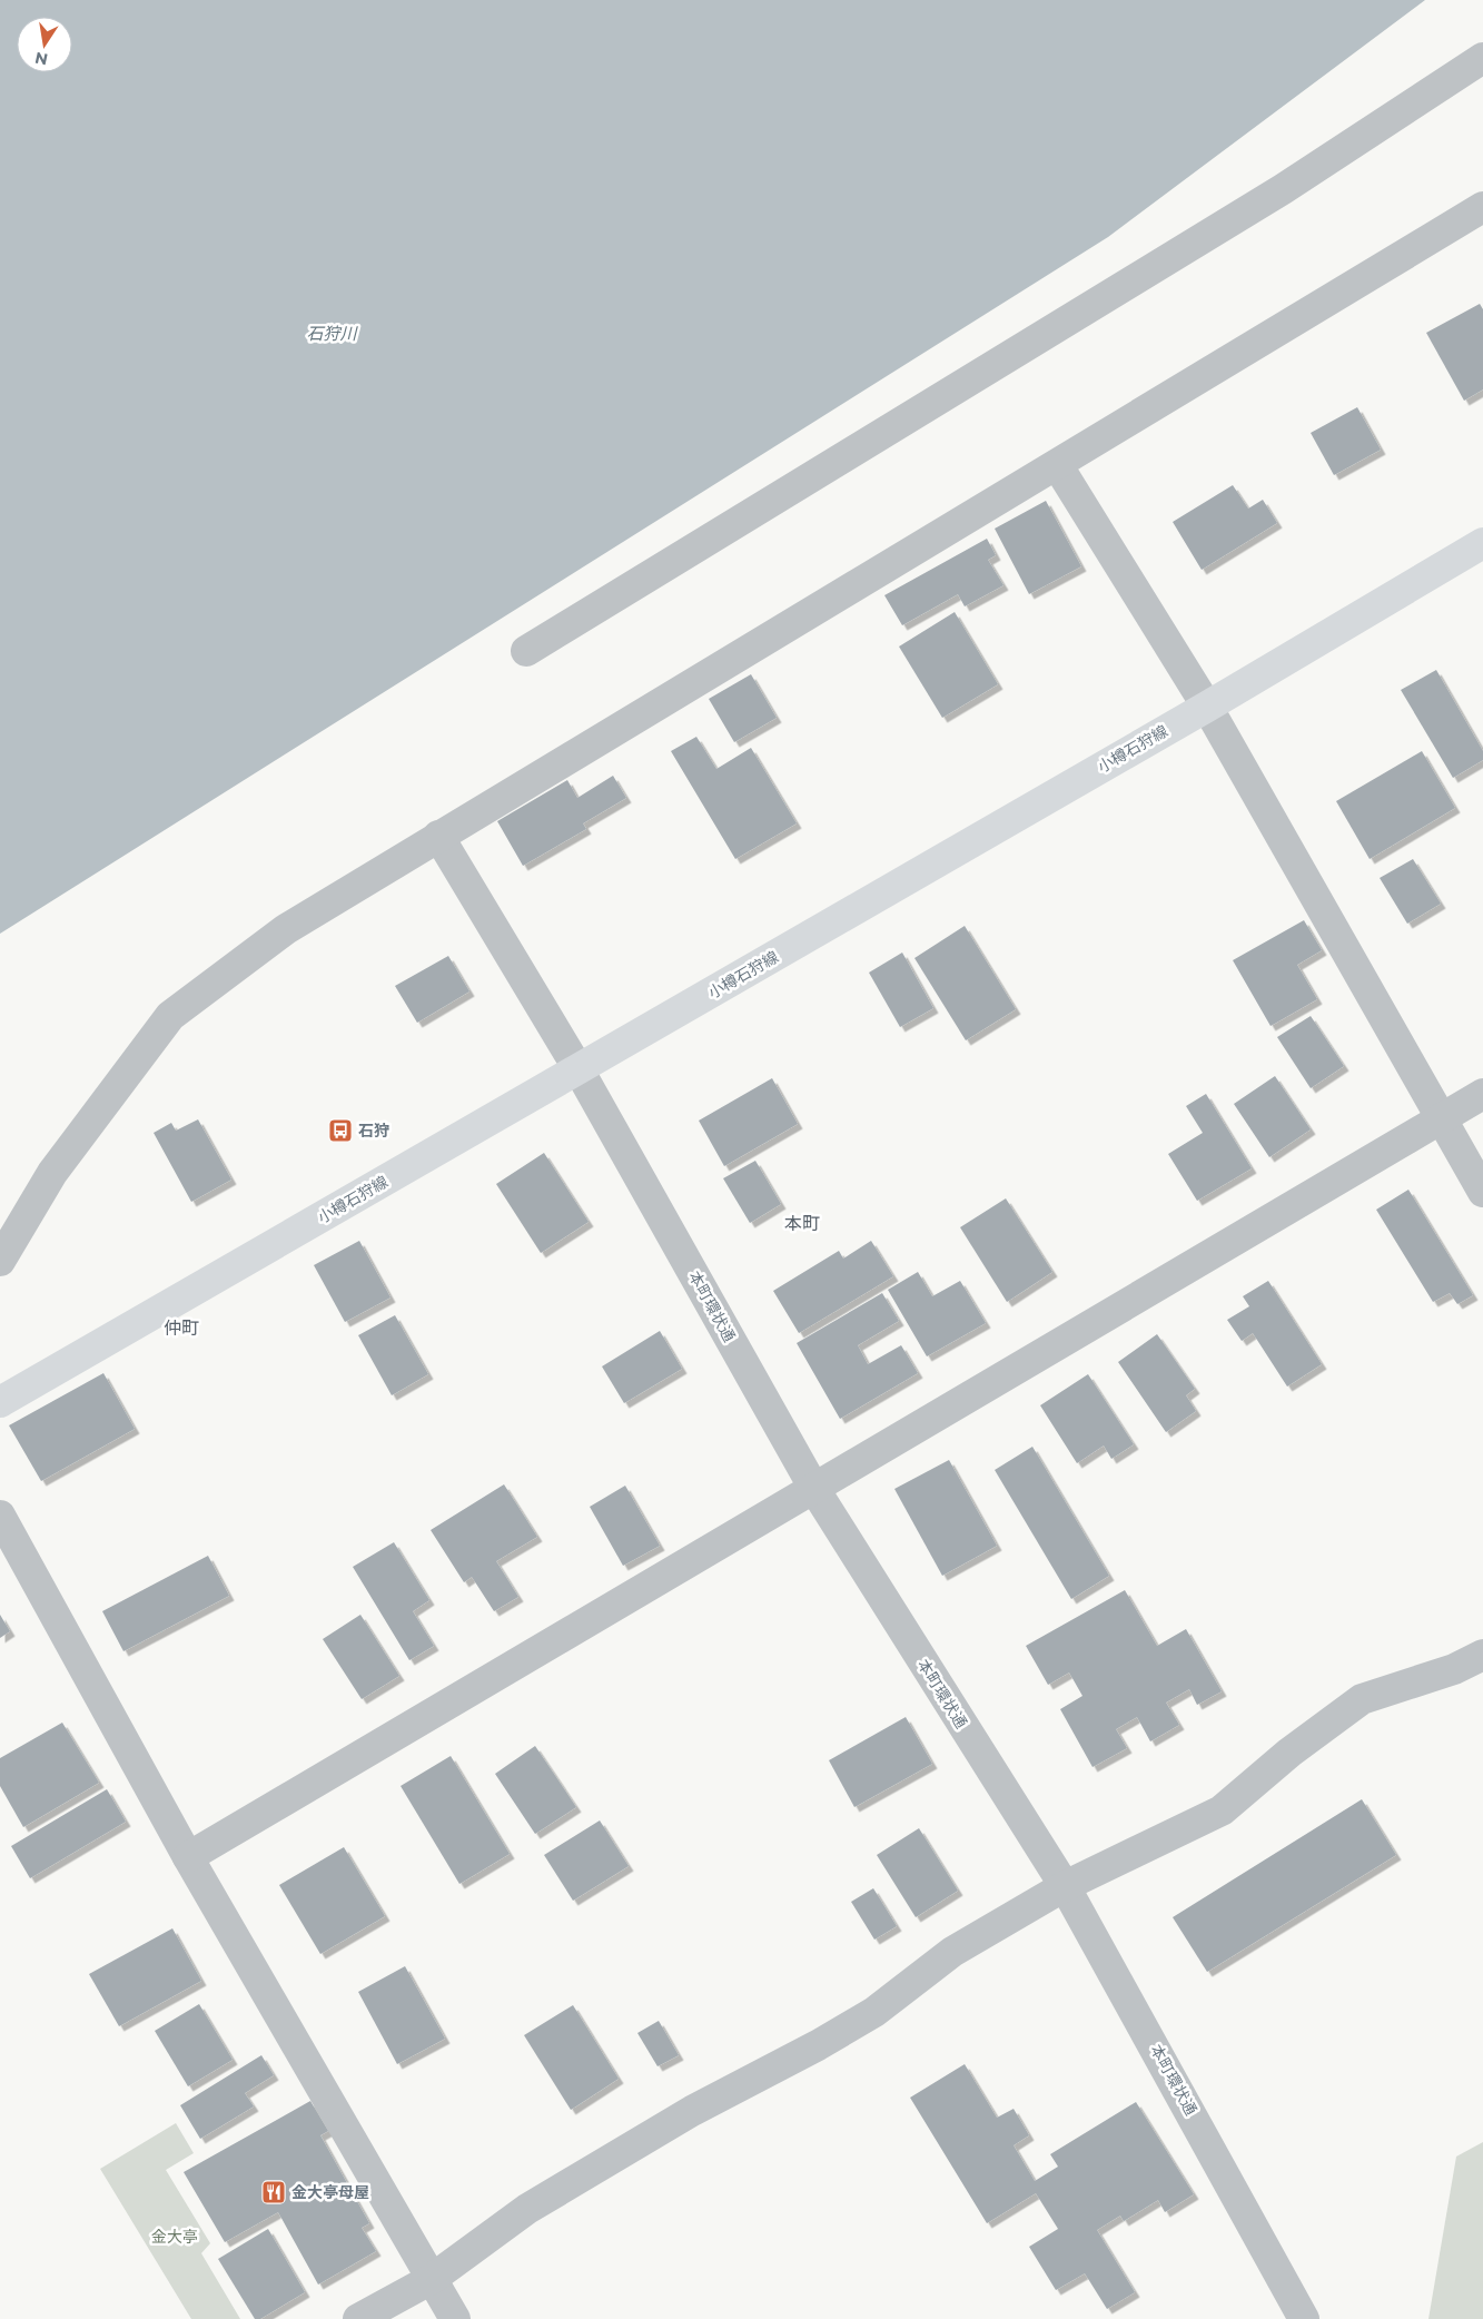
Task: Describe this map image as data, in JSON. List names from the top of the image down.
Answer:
{
  "streets": {
    "main road": ["小樽石狩線"],
    "street": ["本町環状通"]
  },
  "crossings": [
    ["小樽石狩線", "本町環状通"]
  ],
  "districts": ["本町", "仲町"],
  "water": ["石狩川"],
  "parks": ["金大亭"],
  "places": {
    "bus stop": ["石狩"],
    "restaurant": ["金大亭母屋"]
  },
  "north": "bottom"
}
